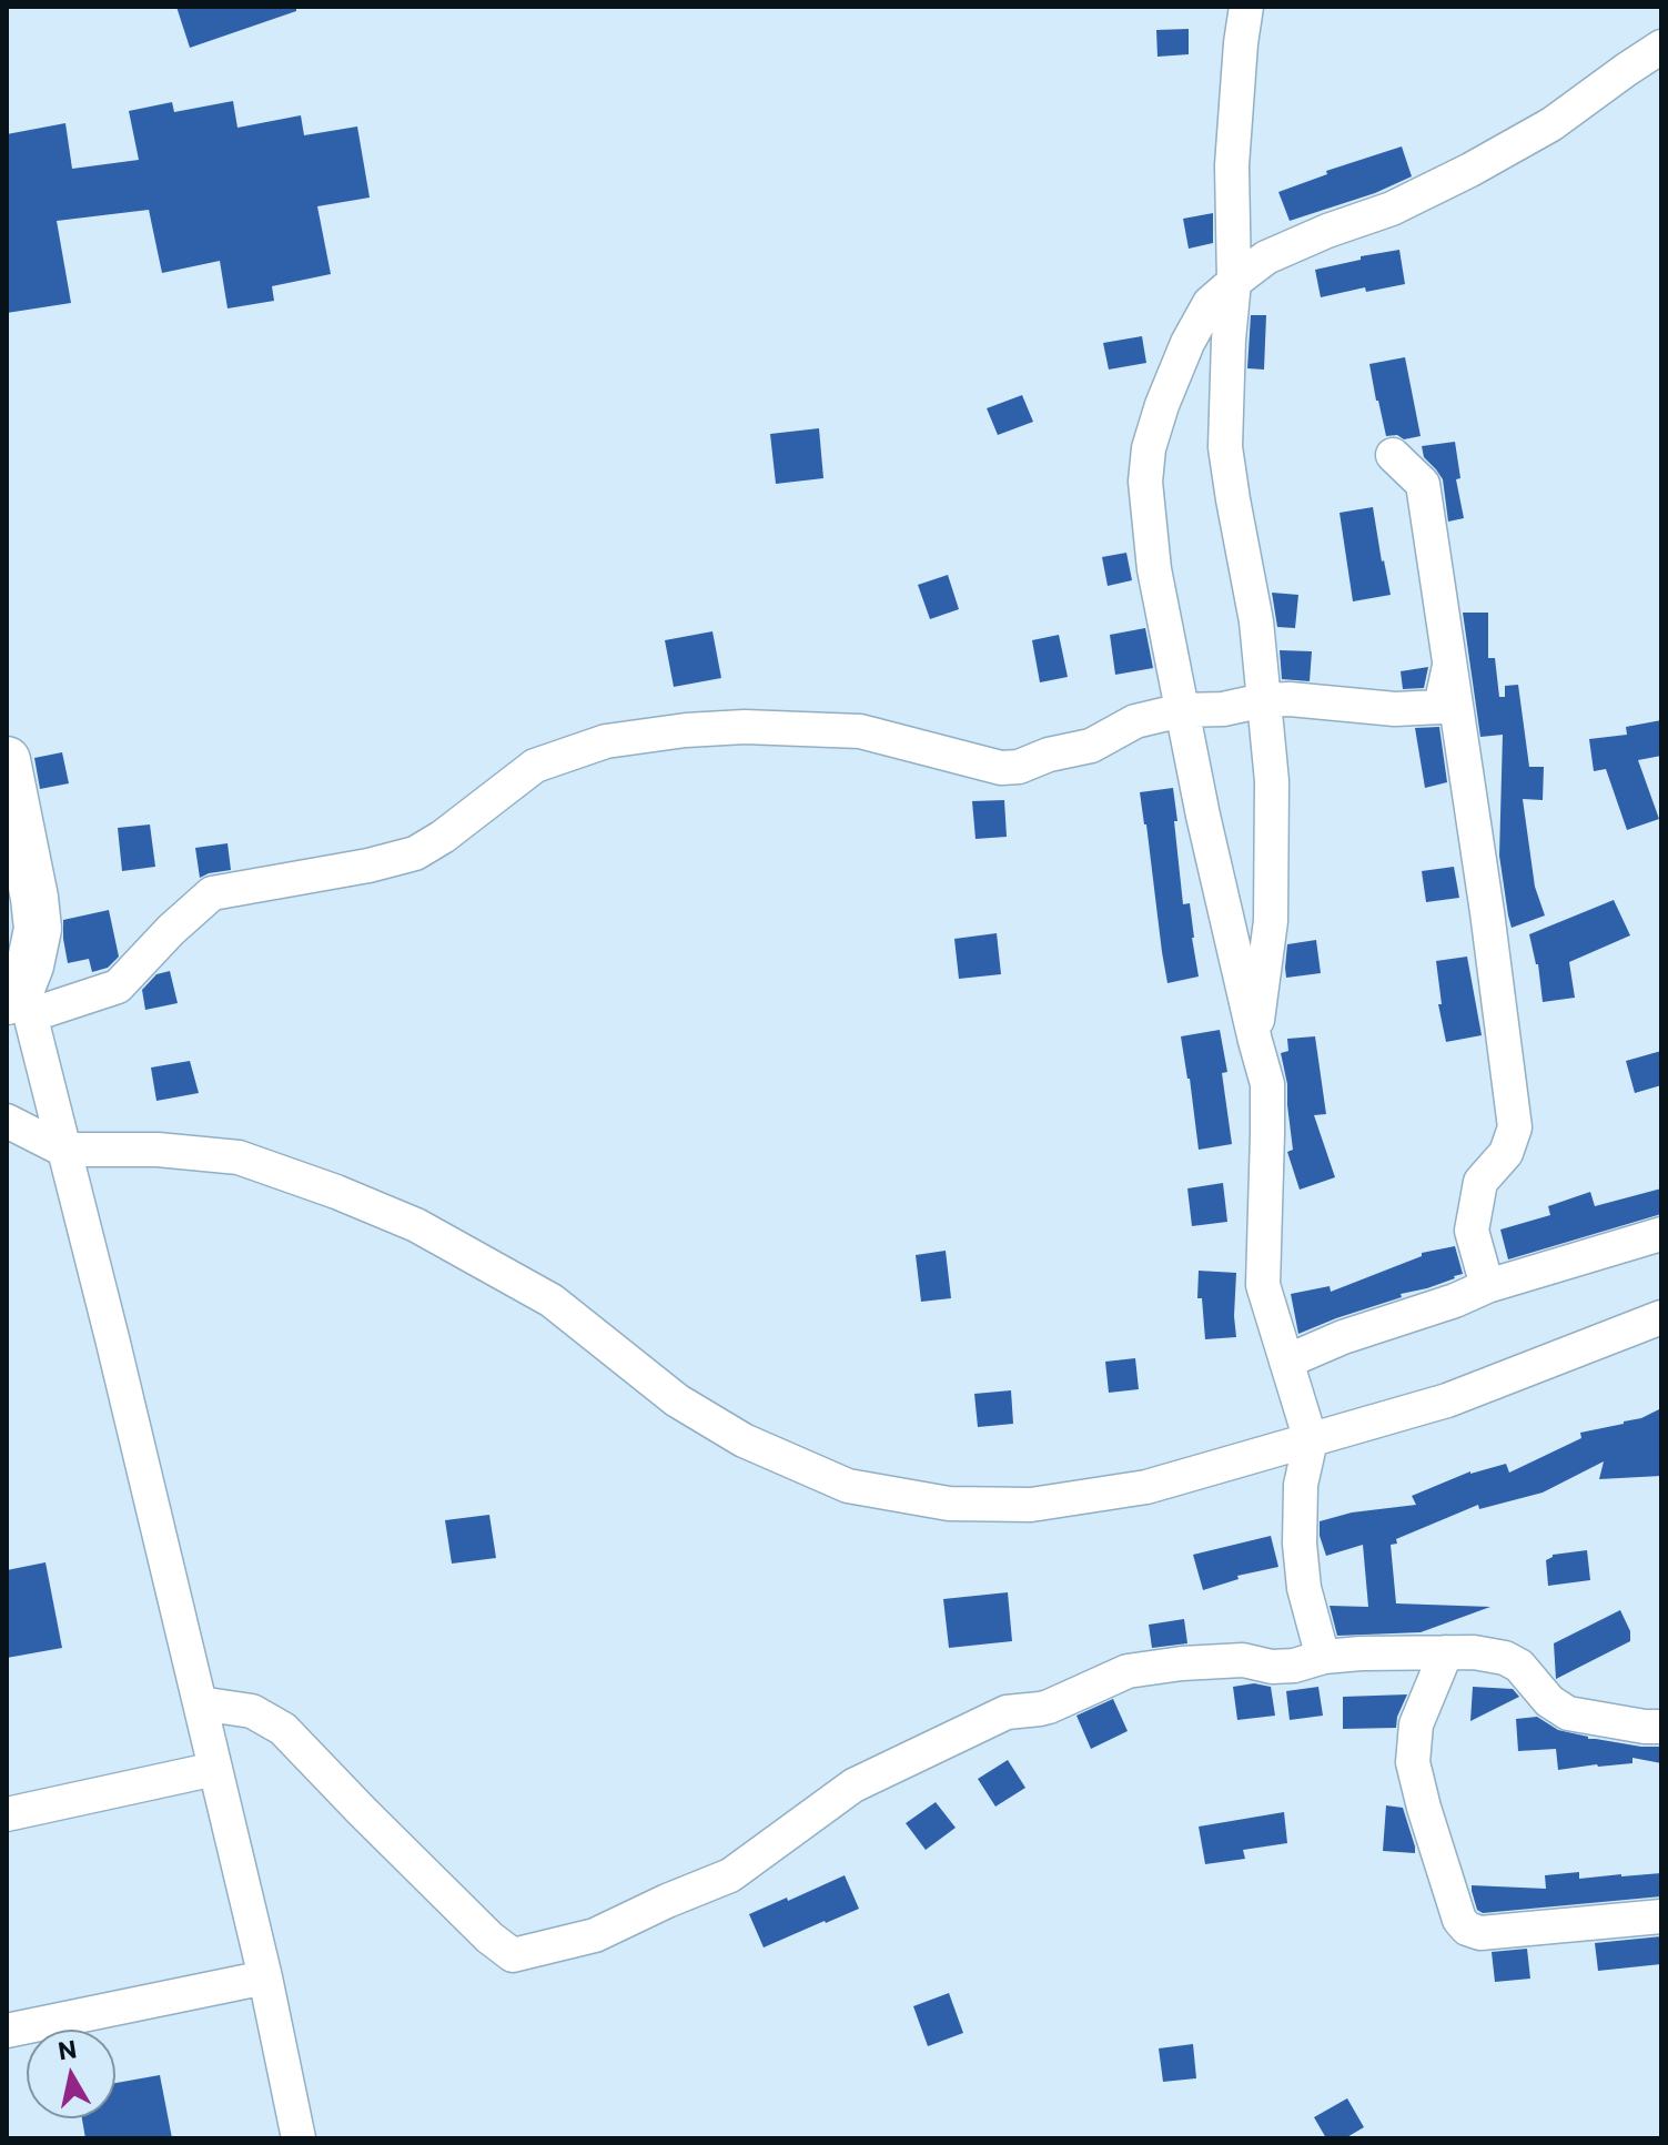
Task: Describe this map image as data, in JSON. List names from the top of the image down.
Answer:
{
  "north": "top"
}
